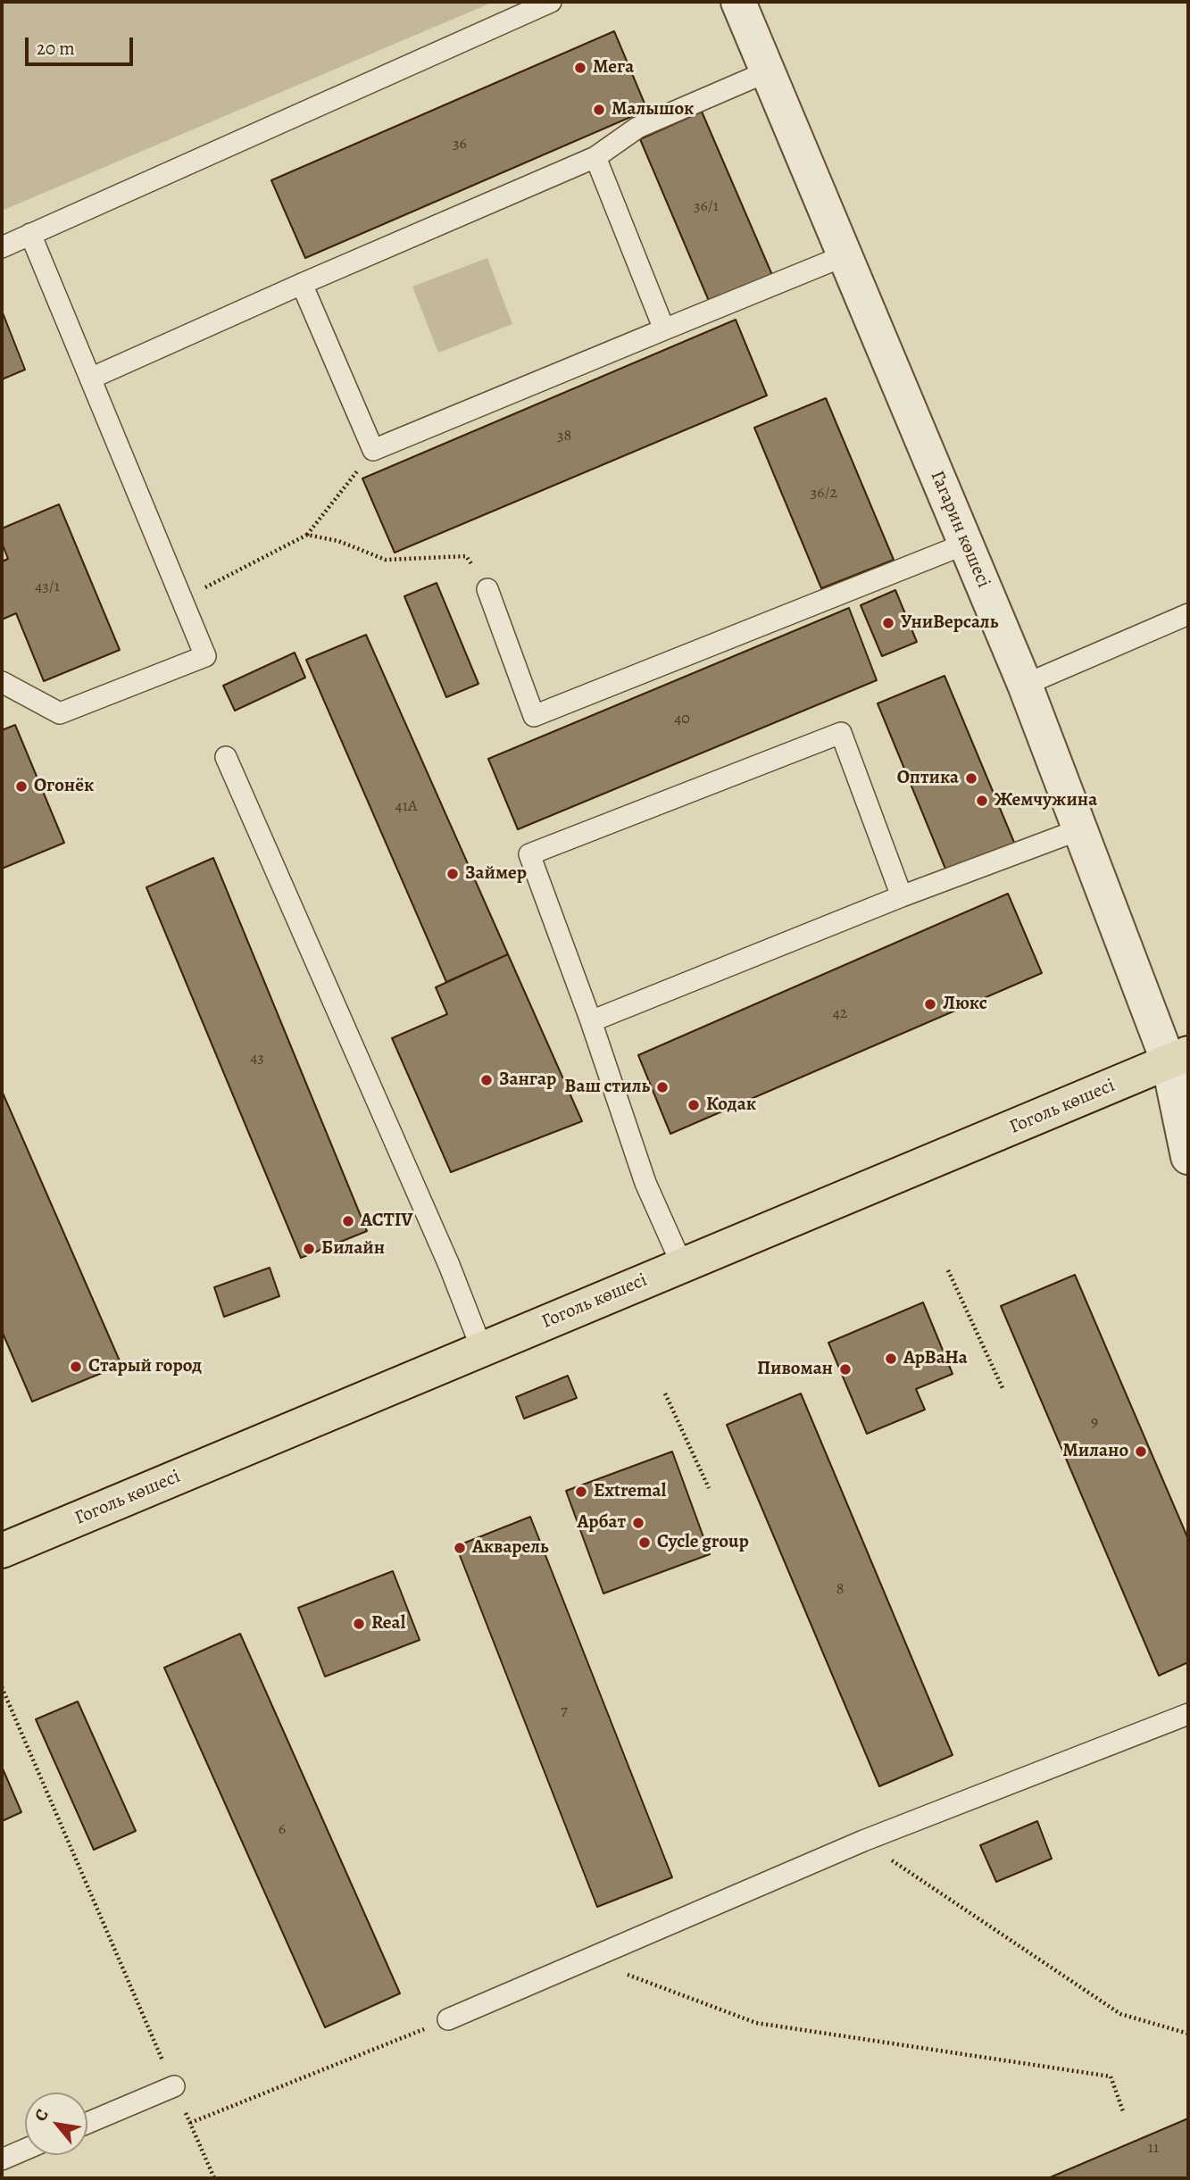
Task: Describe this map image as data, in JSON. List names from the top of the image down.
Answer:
{
  "streets": {
    "main road": ["Гоголь көшесі"],
    "street": ["Гагарин көшесі"]
  },
  "crossings": [
    ["Гагарин көшесі", "Гоголь көшесі"]
  ],
  "places": [
    "Мега",
    "Малышок",
    "УниВерсаль",
    "Оптика",
    "Огонёк",
    "Жемчужина",
    "Займер",
    "Люкс",
    "Зангар",
    "Ваш стиль",
    "Кодак",
    "ACTIV",
    "Билайн",
    "АрВаНа",
    "Старый город",
    "Пивоман",
    "Милано",
    "Extremal",
    "Арбат",
    "Cycle group",
    "Акварель",
    "Real"
  ],
  "house_numbers": [
    "36",
    "36/1",
    "38",
    "36/2",
    "43/1",
    "40",
    "41А",
    "42",
    "43",
    "9",
    "8",
    "7",
    "6",
    "11"
  ],
  "scale_bar": "20 m",
  "north": "top left"
}
